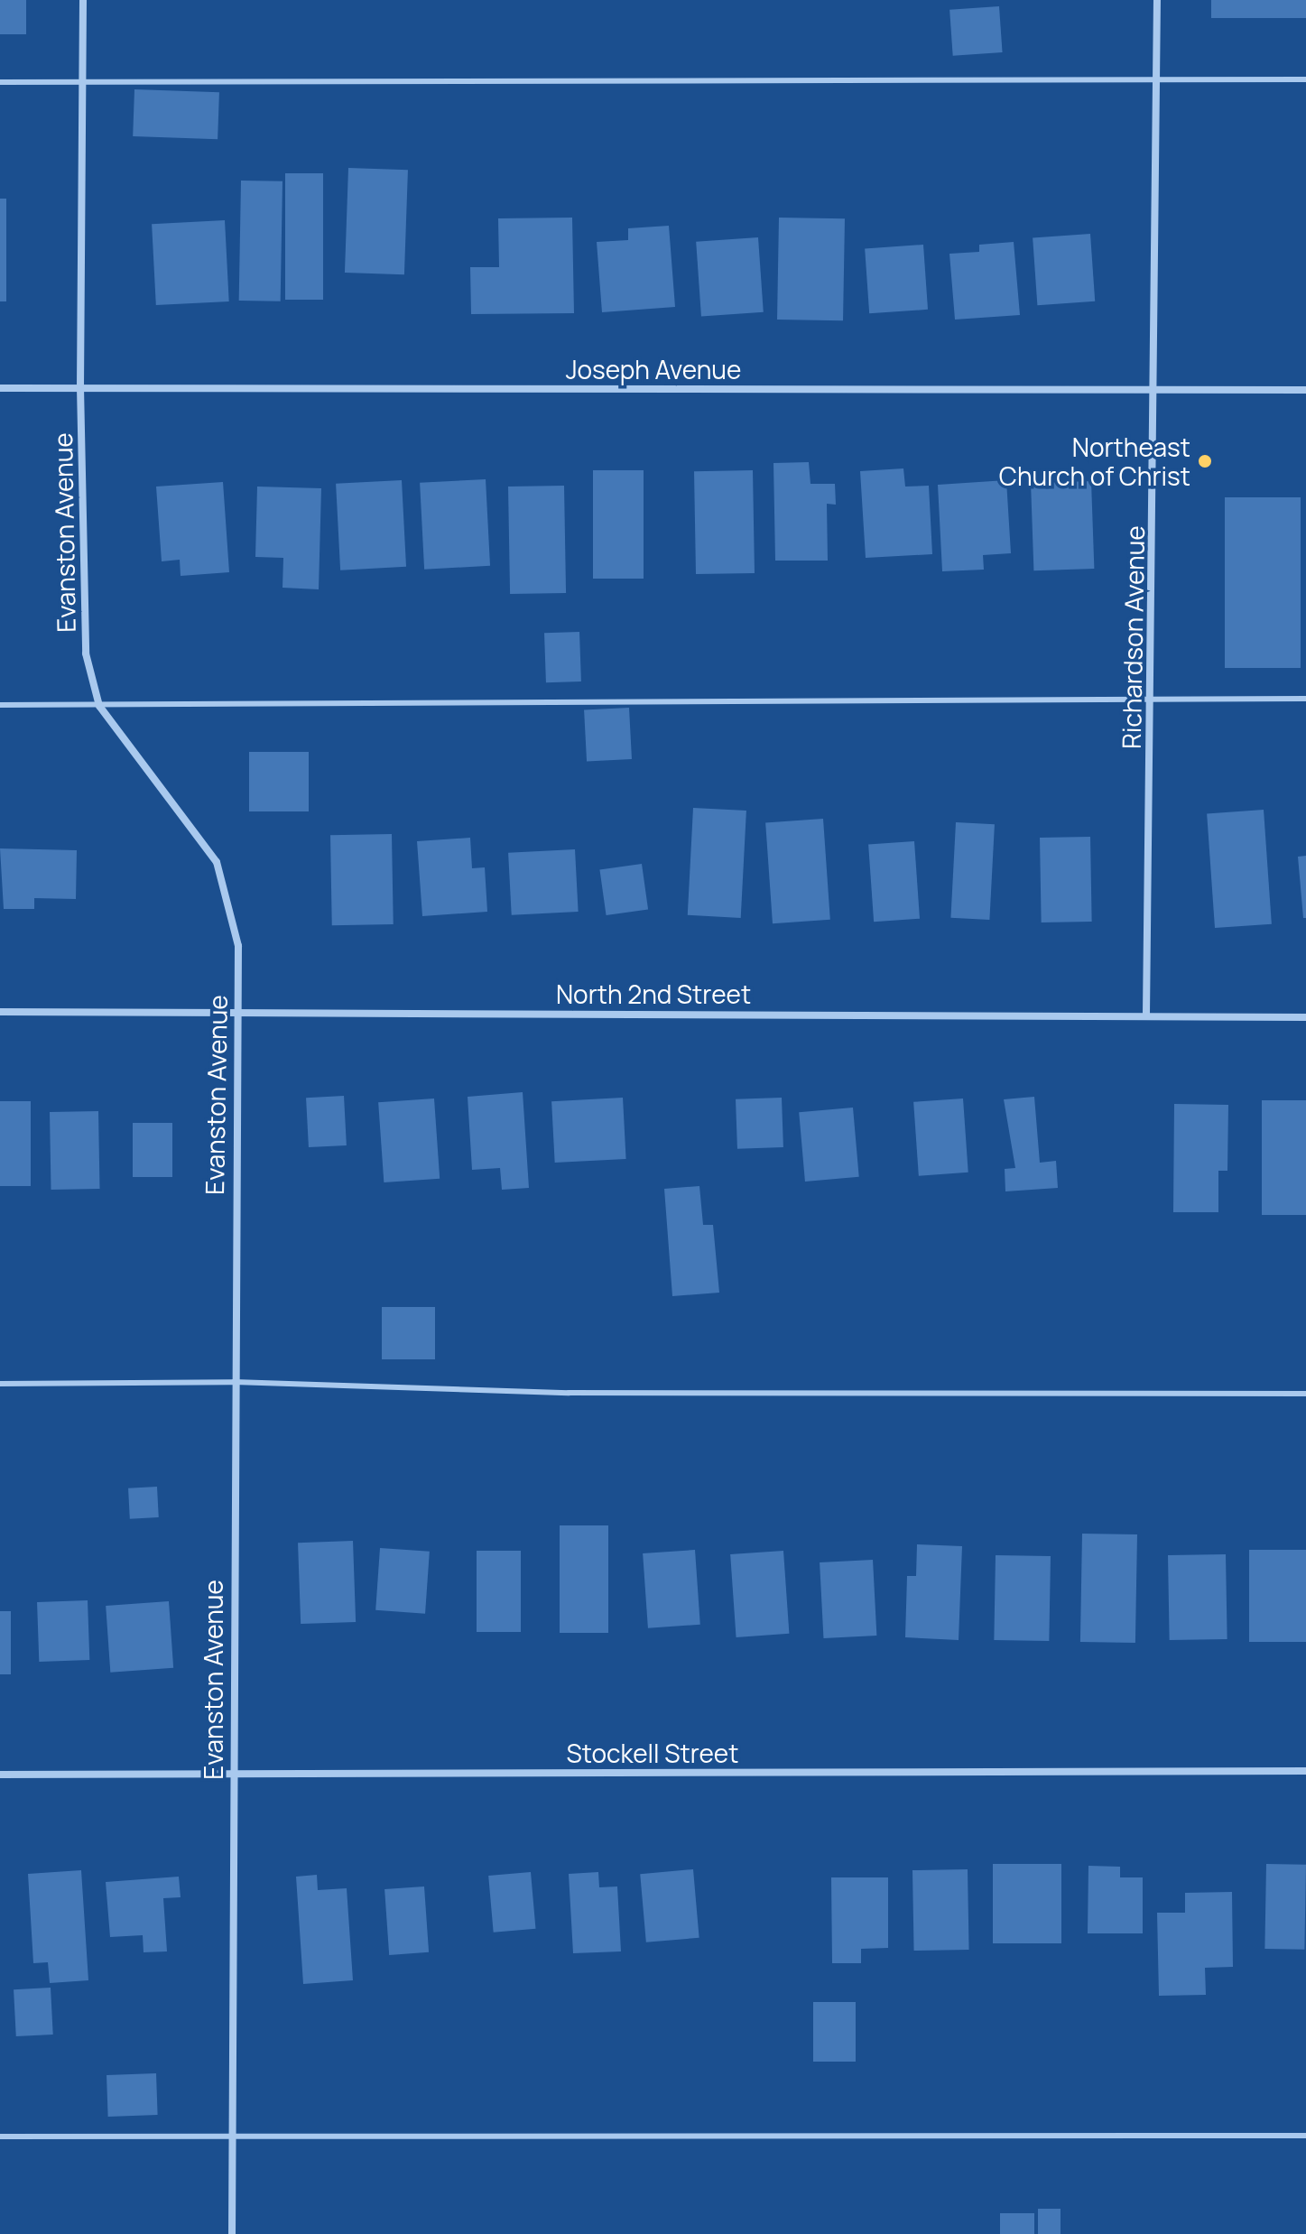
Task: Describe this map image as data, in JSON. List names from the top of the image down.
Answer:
{
  "streets": {
    "street": [
      "Joseph Avenue",
      "Evanston Avenue",
      "Richardson Avenue",
      "North 2nd Street",
      "Stockell Street"
    ]
  },
  "crossings": [
    ["Joseph Avenue", "Evanston Avenue"],
    ["Joseph Avenue", "Richardson Avenue"],
    ["Evanston Avenue", "North 2nd Street"],
    ["Evanston Avenue", "Stockell Street"],
    ["Richardson Avenue", "North 2nd Street"]
  ],
  "places": ["Northeast Church of Christ"]
}
